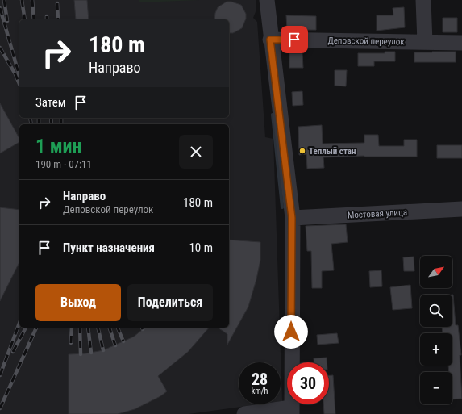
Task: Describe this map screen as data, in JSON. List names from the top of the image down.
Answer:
{
  "streets": {
    "street": ["Деповской переулок", "Мостовая улица"]
  },
  "places": ["Теплый стан"],
  "north": "top right",
  "page": {
    "turn": ["180 m", "Направо"],
    "then": "Затем",
    "heading": ["1 мин", "190 m · 07:11"],
    "list": [
      {
        "name": "Направо",
        "note": "Деповской переулок",
        "value": "180 m"
      },
      {
        "name": "Пункт назначения",
        "value": "10 m"
      }
    ],
    "map_buttons": ["+", "−"],
    "buttons": ["Выход", "Поделиться"],
    "speed": "28 km/h",
    "limit": "30"
  }
}
